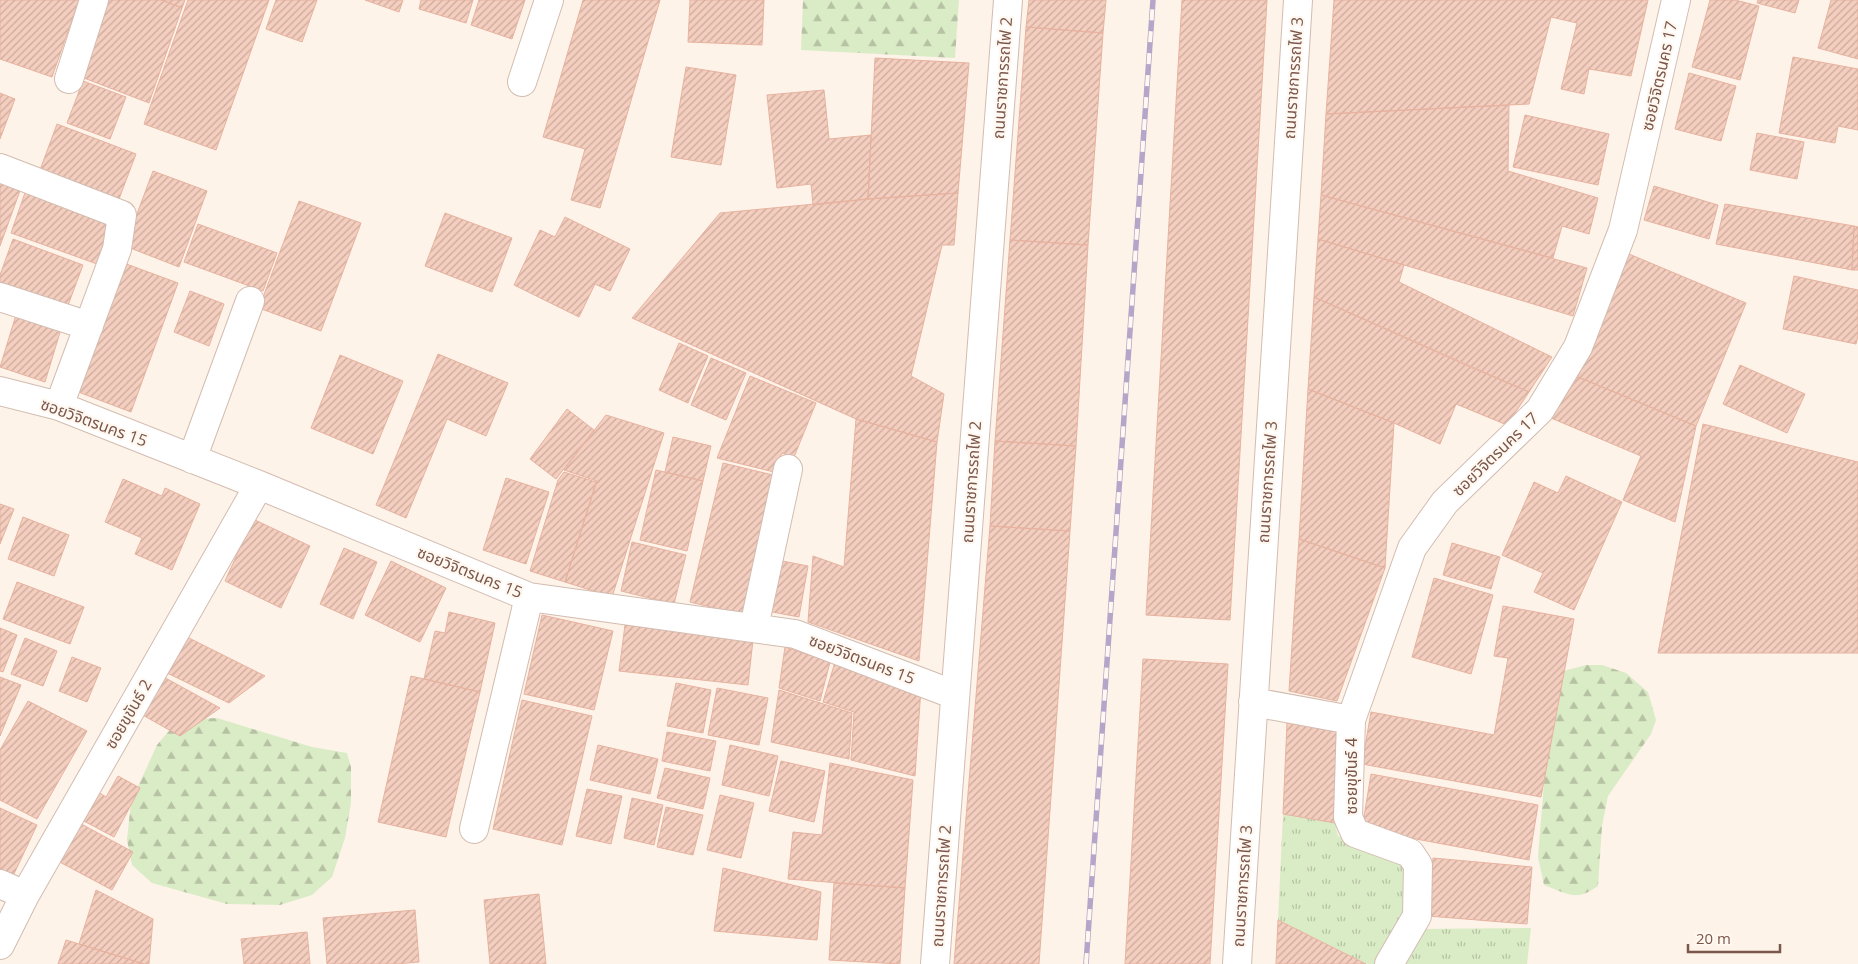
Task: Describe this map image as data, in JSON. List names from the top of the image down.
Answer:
{
  "streets": {
    "street": [
      "ซอยวิจิตรนคร 17",
      "ถนนราชการรถไฟ 2",
      "ถนนราชการรถไฟ 3",
      "ซอยวิจิตรนคร 15",
      "ซอยขุขันธ์ 2",
      "ซอยขุขันธ์ 4"
    ]
  },
  "crossings": [
    ["ซอยวิจิตรนคร 17", "ซอยขุขันธ์ 4"],
    ["ถนนราชการรถไฟ 2", "ซอยวิจิตรนคร 15"],
    ["ซอยวิจิตรนคร 15", "ซอยขุขันธ์ 2"]
  ],
  "scale_bar": "20 m"
}
